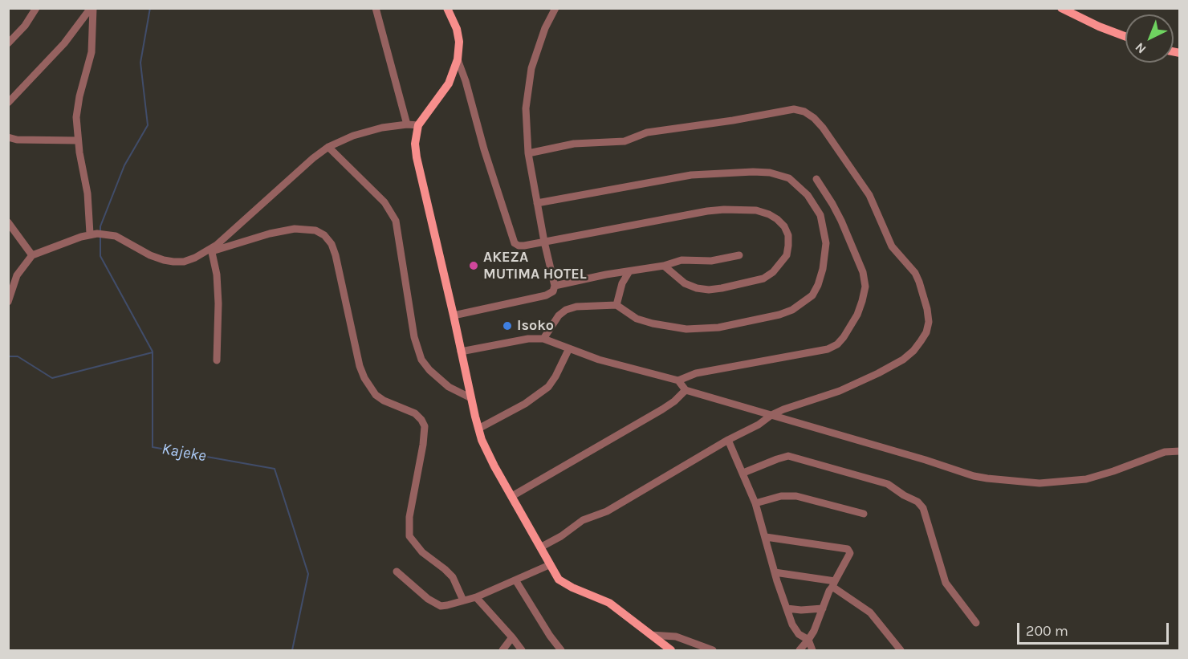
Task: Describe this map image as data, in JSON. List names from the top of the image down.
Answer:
{
  "water": ["Kajeke"],
  "places": ["AKEZA MUTIMA HOTEL", "Isoko"],
  "scale_bar": "200 m",
  "north": "bottom left"
}
